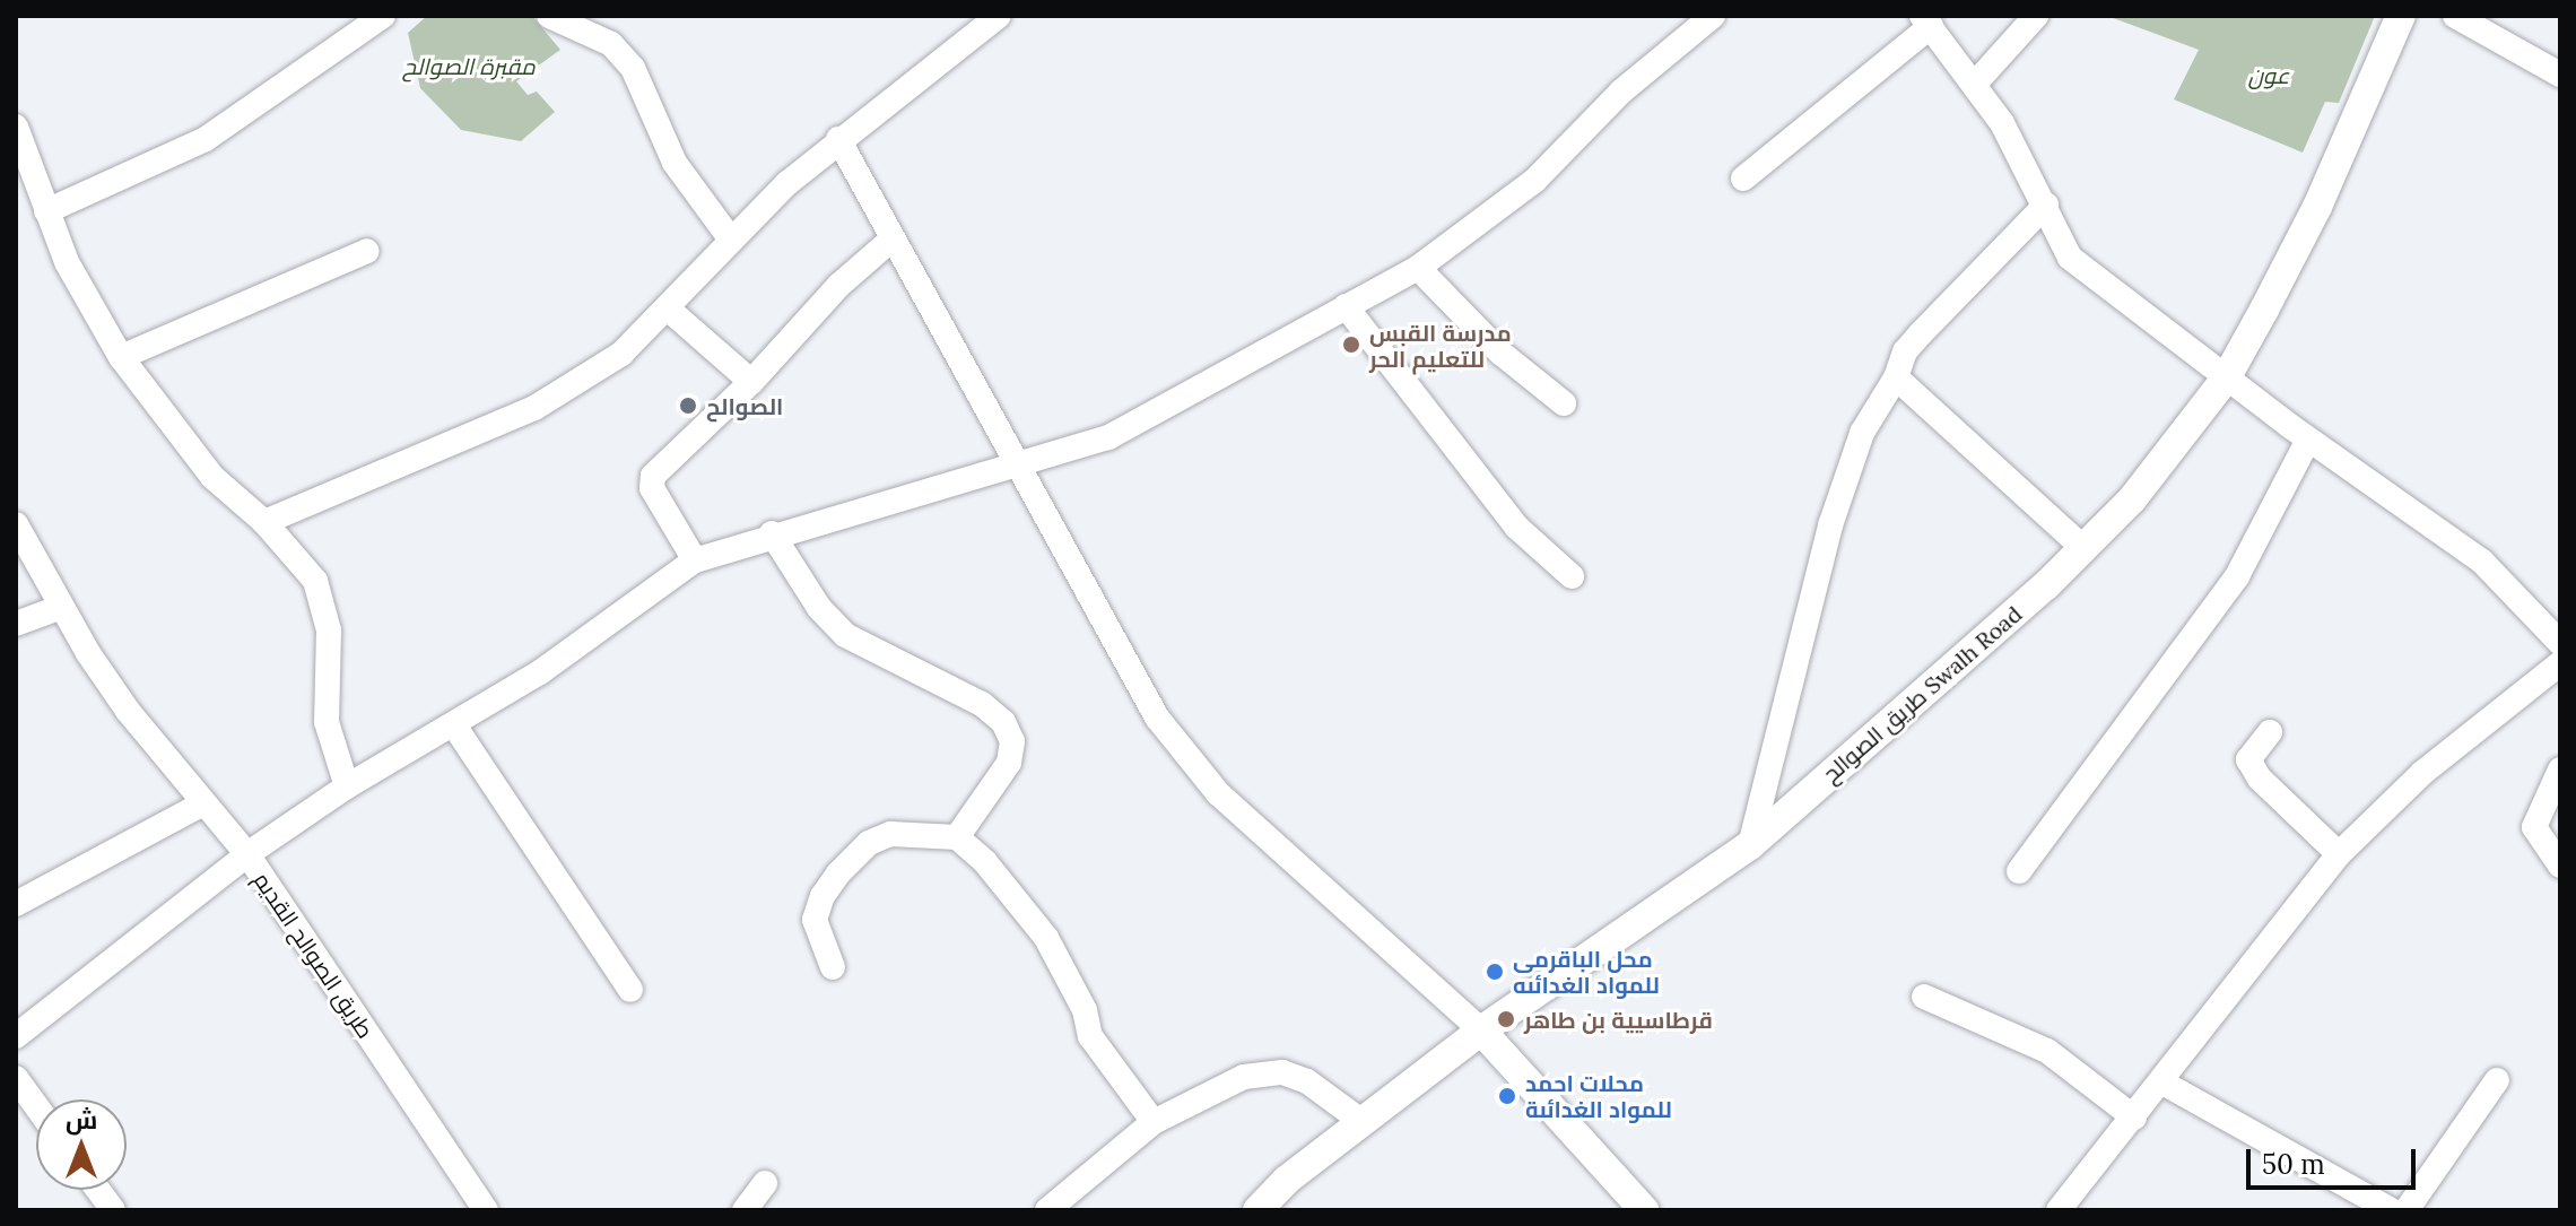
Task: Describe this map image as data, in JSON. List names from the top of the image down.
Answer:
{
  "streets": {
    "street": ["طريق الصوالح Swalh Road", "طريق الصوالح القديم"]
  },
  "parks": ["مقبرة الصوالح", "عون"],
  "places": [
    "مدرسة القبس للتعليم الحر",
    "الصوالح",
    "محل الباقرمى للمواد الغدائىه",
    "قرطاسيية بن طاهر",
    "محلات احمد للمواد الغدائىة"
  ],
  "scale_bar": "50 m",
  "north": "top"
}
